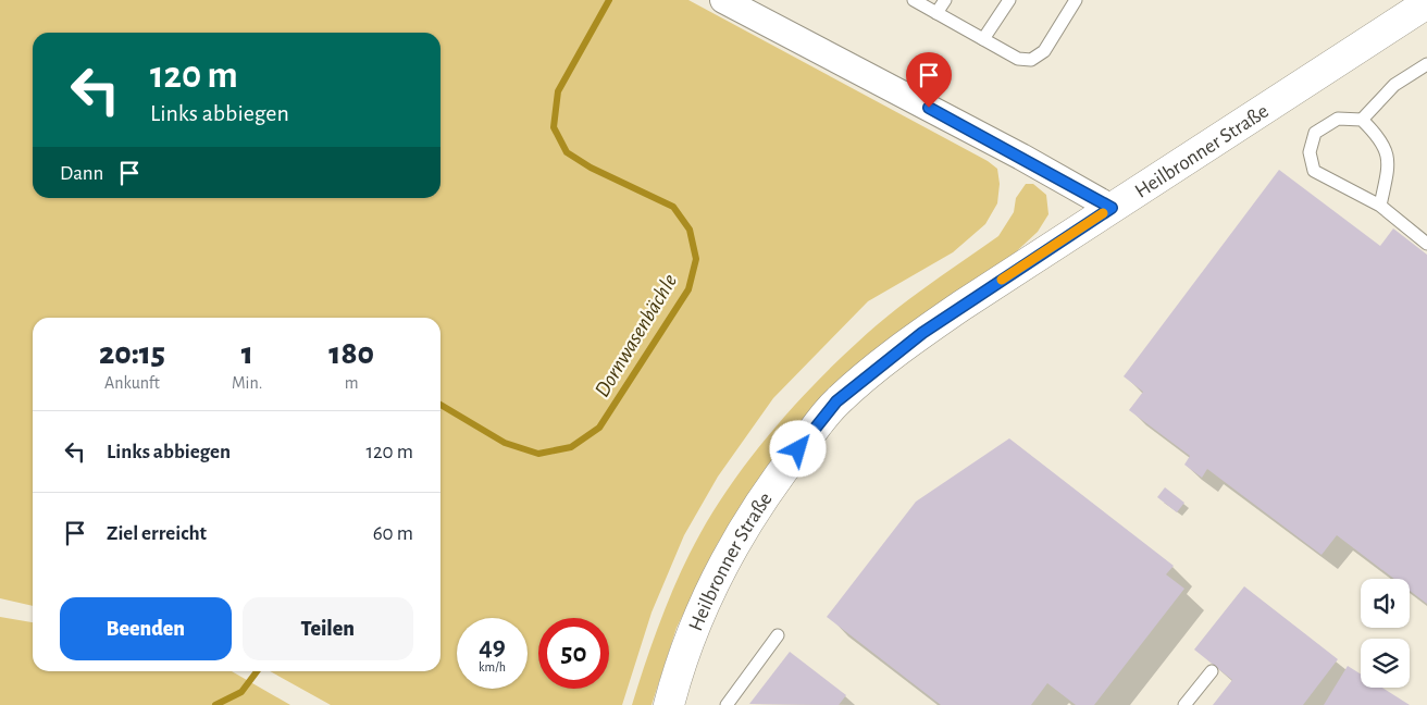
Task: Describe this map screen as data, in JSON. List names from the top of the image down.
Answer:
{
  "streets": {
    "main road": ["Heilbronner Straße"]
  },
  "water": ["Dornwasenbächle"],
  "page": {
    "turn": ["120 m", "Links abbiegen"],
    "then": "Dann",
    "eta": [
      "20:15",
      "Ankunft",
      "1",
      "Min.",
      "180",
      "m"
    ],
    "list": [
      {
        "name": "Links abbiegen",
        "value": "120 m"
      },
      {
        "name": "Ziel erreicht",
        "value": "60 m"
      }
    ],
    "buttons": ["Beenden", "Teilen"],
    "speed": "49 km/h",
    "limit": "50"
  }
}
